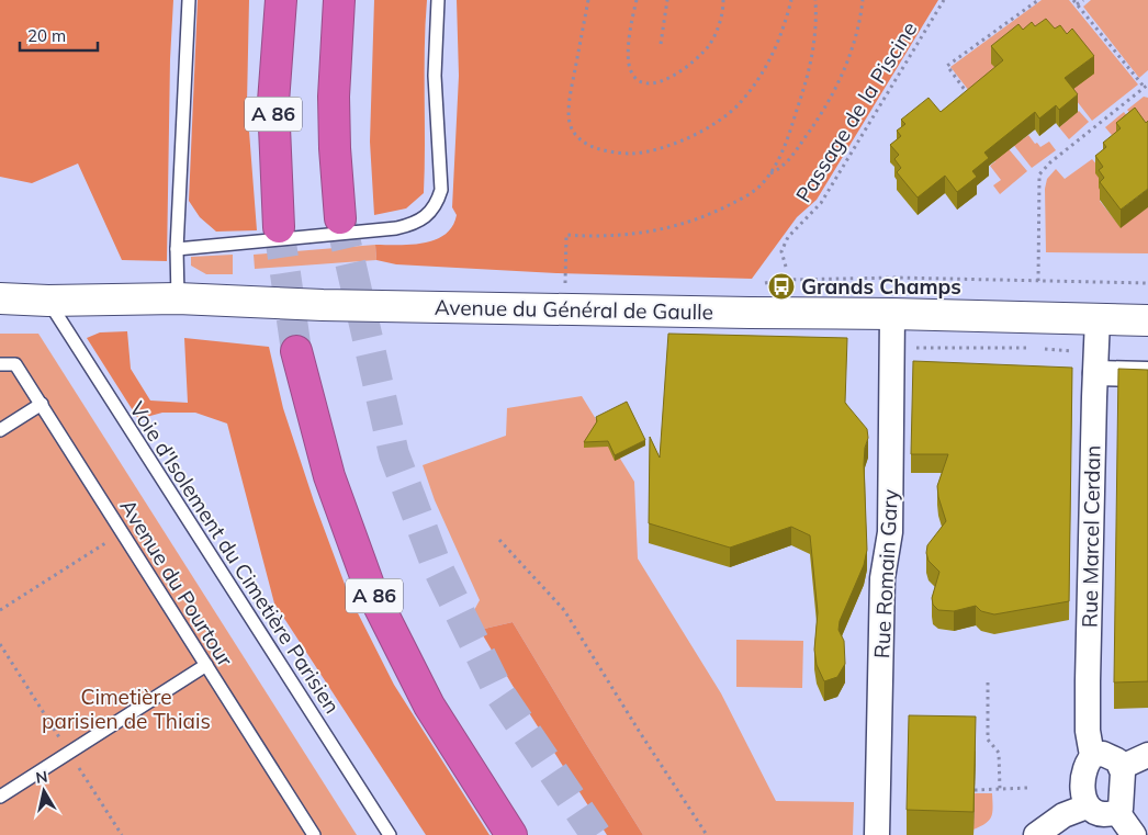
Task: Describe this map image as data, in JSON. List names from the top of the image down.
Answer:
{
  "streets": {
    "highway": ["A 86"],
    "main road": ["Avenue du Général de Gaulle"],
    "street": ["Rue Marcel Cerdan", "Rue Romain Gary"],
    "lane": ["Voie d'Isolement du Cimetière Parisien", "Avenue du Pourtour"],
    "path": ["Passage de la Piscine"]
  },
  "crossings": [
    ["Avenue du Général de Gaulle", "Rue Marcel Cerdan"],
    ["Avenue du Général de Gaulle", "Voie d'Isolement du Cimetière Parisien"],
    ["Avenue du Général de Gaulle", "Rue Romain Gary"]
  ],
  "parks": ["Cimetière parisien de Thiais"],
  "places": {
    "bus stop": ["Grands Champs"]
  },
  "scale_bar": "20 m",
  "north": "top"
}
